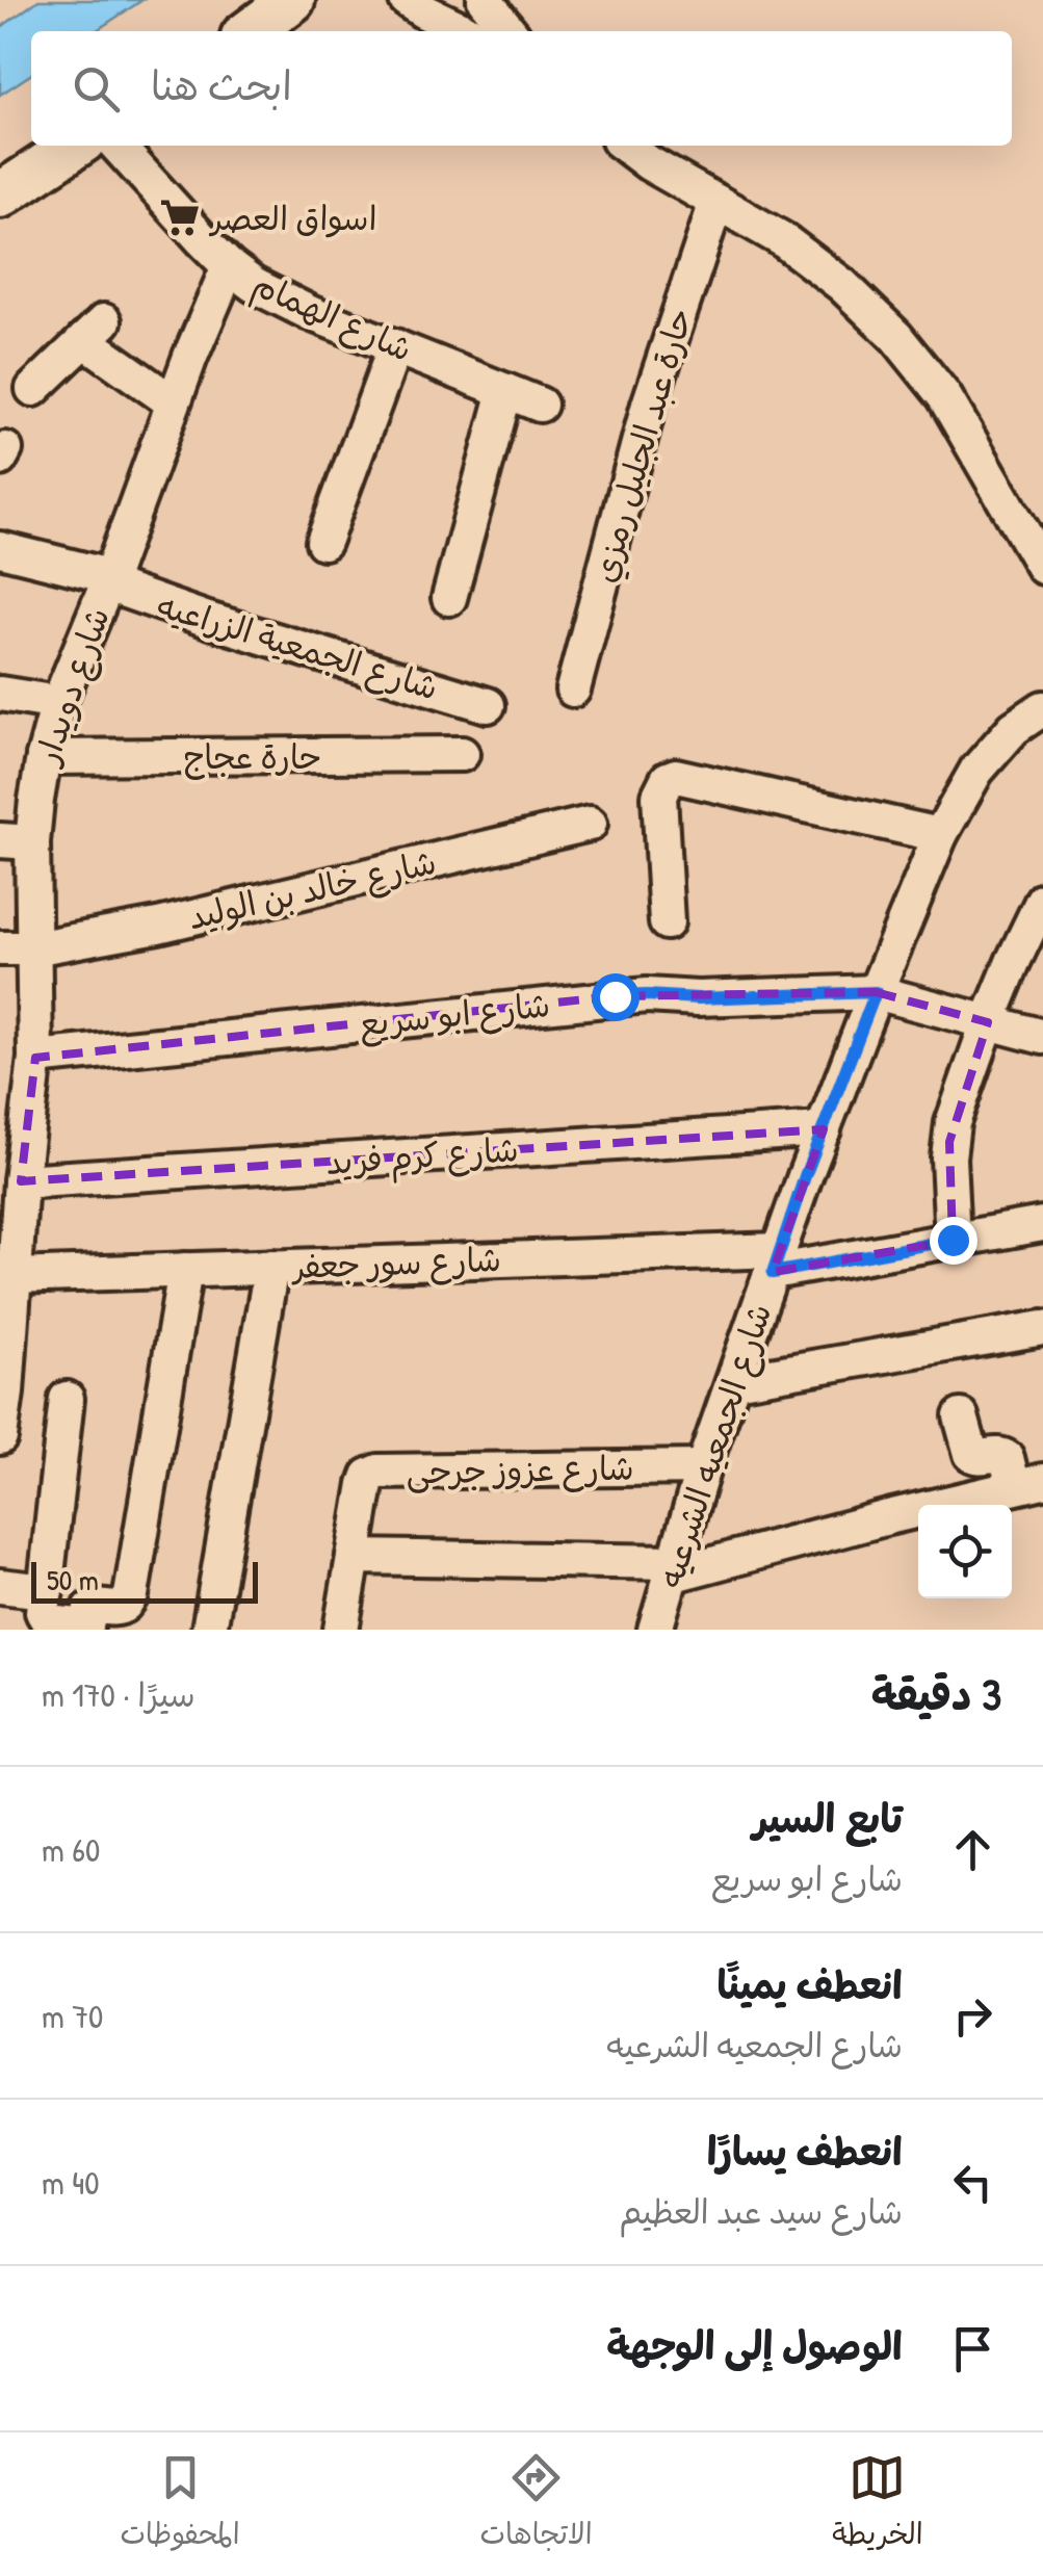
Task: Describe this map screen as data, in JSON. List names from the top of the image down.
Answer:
{
  "streets": {
    "street": [
      "شارع الهمام",
      "حارة عبد الجليل رمزي",
      "شارع الجمعية الزراعيه",
      "شارع دويدار",
      "حارة عجاج",
      "شارع خالد بن الوليد",
      "شارع ابو سريع",
      "شارع كرم فريد",
      "شارع سور جعفر",
      "شارع الجمعيه الشرعيه",
      "شارع عزوز جرحى"
    ]
  },
  "crossings": [
    ["شارع الهمام", "شارع دويدار"],
    ["شارع الجمعية الزراعيه", "شارع دويدار"],
    ["شارع دويدار", "حارة عجاج"],
    ["شارع دويدار", "شارع خالد بن الوليد"],
    ["شارع دويدار", "شارع ابو سريع"],
    ["شارع دويدار", "شارع كرم فريد"],
    ["شارع دويدار", "شارع سور جعفر"],
    ["شارع ابو سريع", "شارع الجمعيه الشرعيه"],
    ["شارع كرم فريد", "شارع الجمعيه الشرعيه"],
    ["شارع سور جعفر", "شارع الجمعيه الشرعيه"],
    ["شارع الجمعيه الشرعيه", "شارع عزوز جرحى"]
  ],
  "places": {
    "supermarket": ["اسواق العصر"]
  },
  "scale_bar": "50 m",
  "page": {
    "search": "ابحث هنا",
    "scale": "50 m",
    "heading": ["3 دقيقة", "سيرًا · 170 m"],
    "list": [
      ["تابع السير", "شارع ابو سريع", "60 m"],
      ["انعطف يمينًا", "شارع الجمعيه الشرعيه", "70 m"],
      ["انعطف يسارًا", "شارع سيد عبد العظيم", "40 m"],
      "الوصول إلى الوجهة"
    ],
    "nav": ["الخريطة", "الاتجاهات", "المحفوظات"]
  }
}
